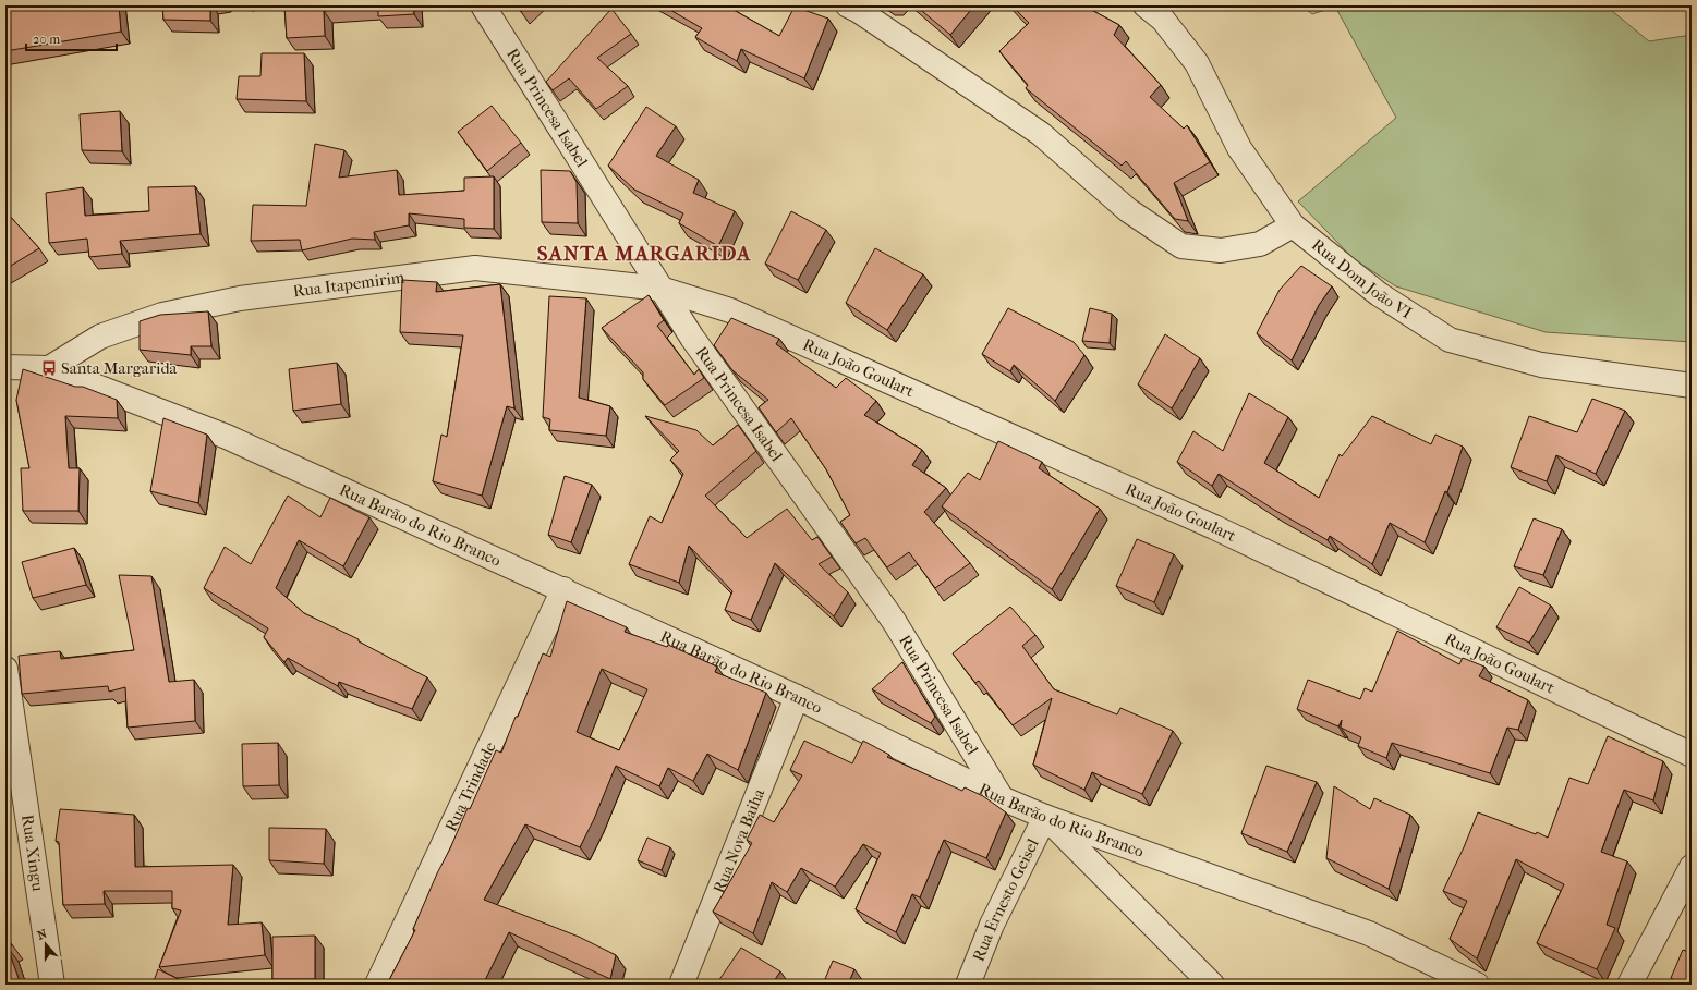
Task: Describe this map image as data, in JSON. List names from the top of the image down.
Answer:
{
  "streets": {
    "street": [
      "Rua Princesa Isabel",
      "Rua Dom João VI",
      "Rua Itapemirim",
      "Rua João Goulart",
      "Rua Barão do Rio Branco",
      "Rua Trindade",
      "Rua Nova Baiha",
      "Rua Xingu",
      "Rua Ernesto Geisel"
    ]
  },
  "crossings": [
    ["Rua Princesa Isabel", "Rua Itapemirim"],
    ["Rua Princesa Isabel", "Rua João Goulart"],
    ["Rua Princesa Isabel", "Rua Barão do Rio Branco"],
    ["Rua Itapemirim", "Rua João Goulart"],
    ["Rua Itapemirim", "Rua Barão do Rio Branco"],
    ["Rua Barão do Rio Branco", "Rua Trindade"],
    ["Rua Barão do Rio Branco", "Rua Nova Baiha"],
    ["Rua Barão do Rio Branco", "Rua Ernesto Geisel"]
  ],
  "districts": ["SANTA MARGARIDA"],
  "places": {
    "bus stop": ["Santa Margarida"]
  },
  "scale_bar": "20 m",
  "north": "top"
}
